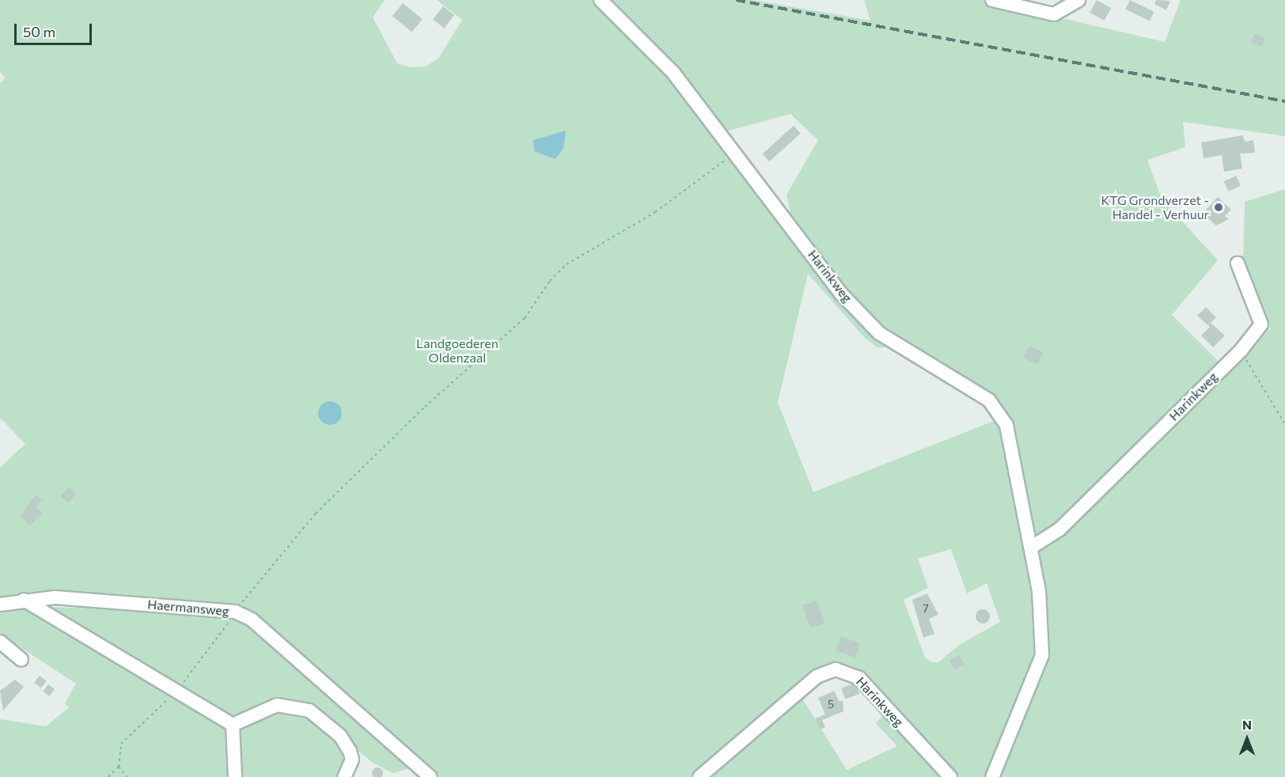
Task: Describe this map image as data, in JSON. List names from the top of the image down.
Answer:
{
  "streets": {
    "street": ["Harinkweg", "Haermansweg"]
  },
  "parks": ["Landgoederen Oldenzaal"],
  "places": ["KTG Grondverzet - Handel - Verhuur"],
  "house_numbers": ["7", "5"],
  "scale_bar": "50 m",
  "north": "top"
}
